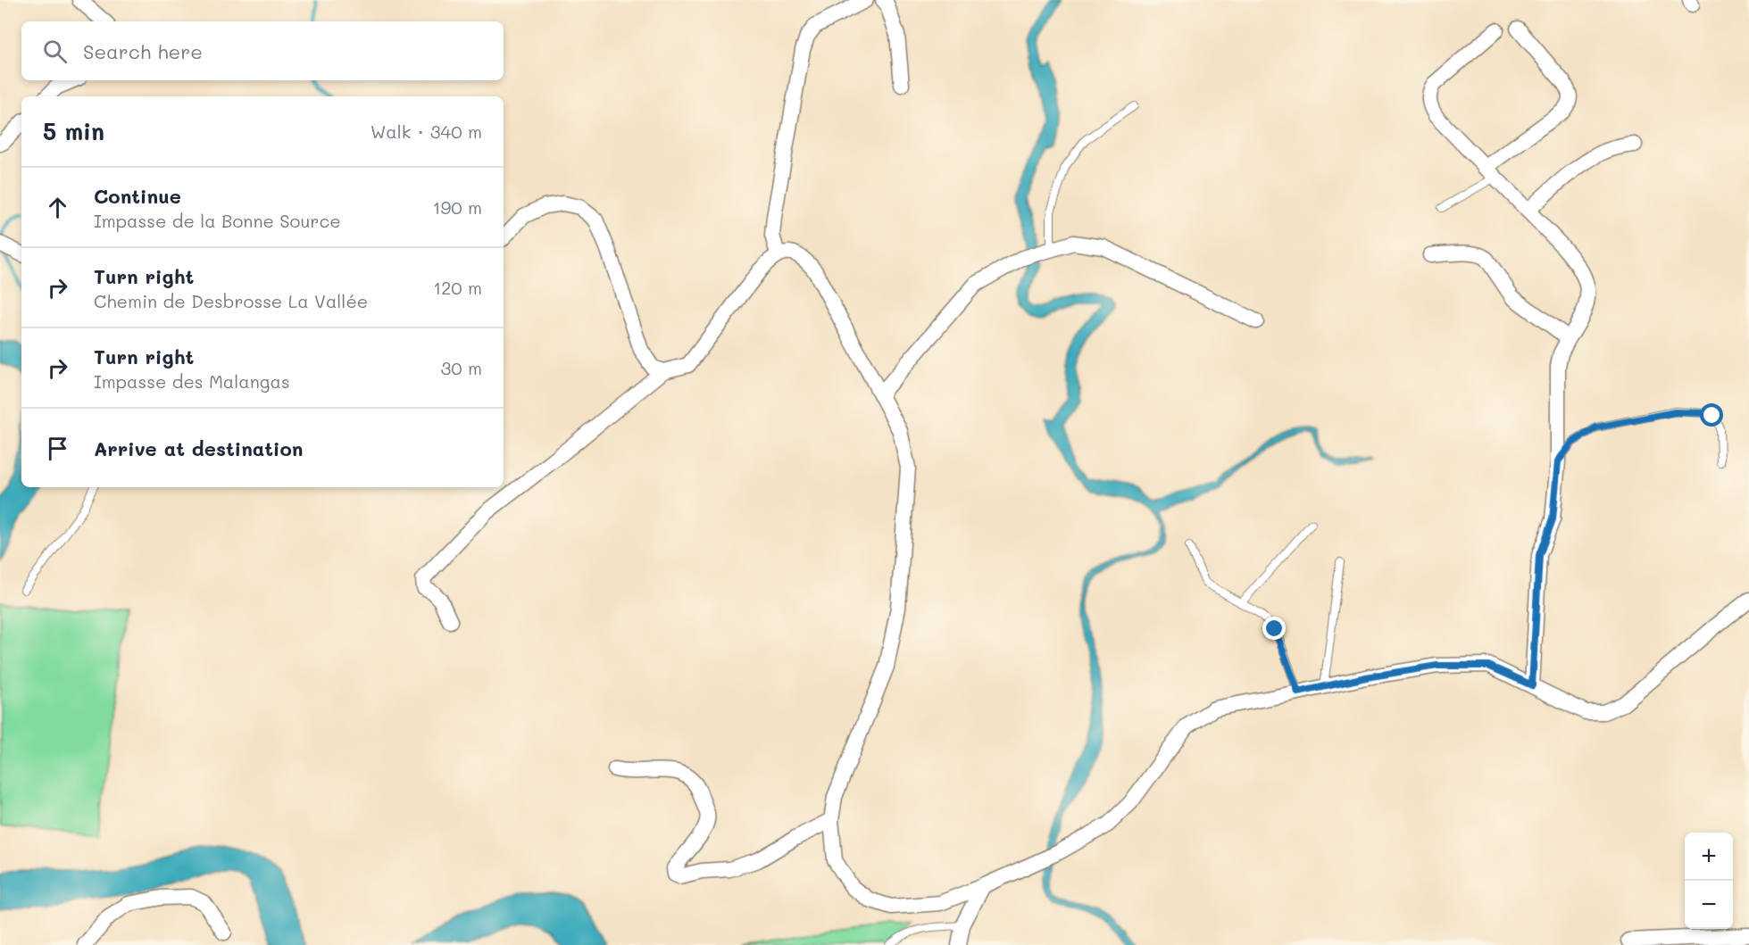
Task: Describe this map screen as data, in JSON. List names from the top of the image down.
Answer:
{
  "page": {
    "search": "Search here",
    "heading": ["5 min", "Walk · 340 m"],
    "list": [
      ["Continue", "Impasse de la Bonne Source", "190 m"],
      ["Turn right", "Chemin de Desbrosse La Vallée", "120 m"],
      ["Turn right", "Impasse des Malangas", "30 m"],
      "Arrive at destination"
    ],
    "map_buttons": ["+", "−"]
  }
}
